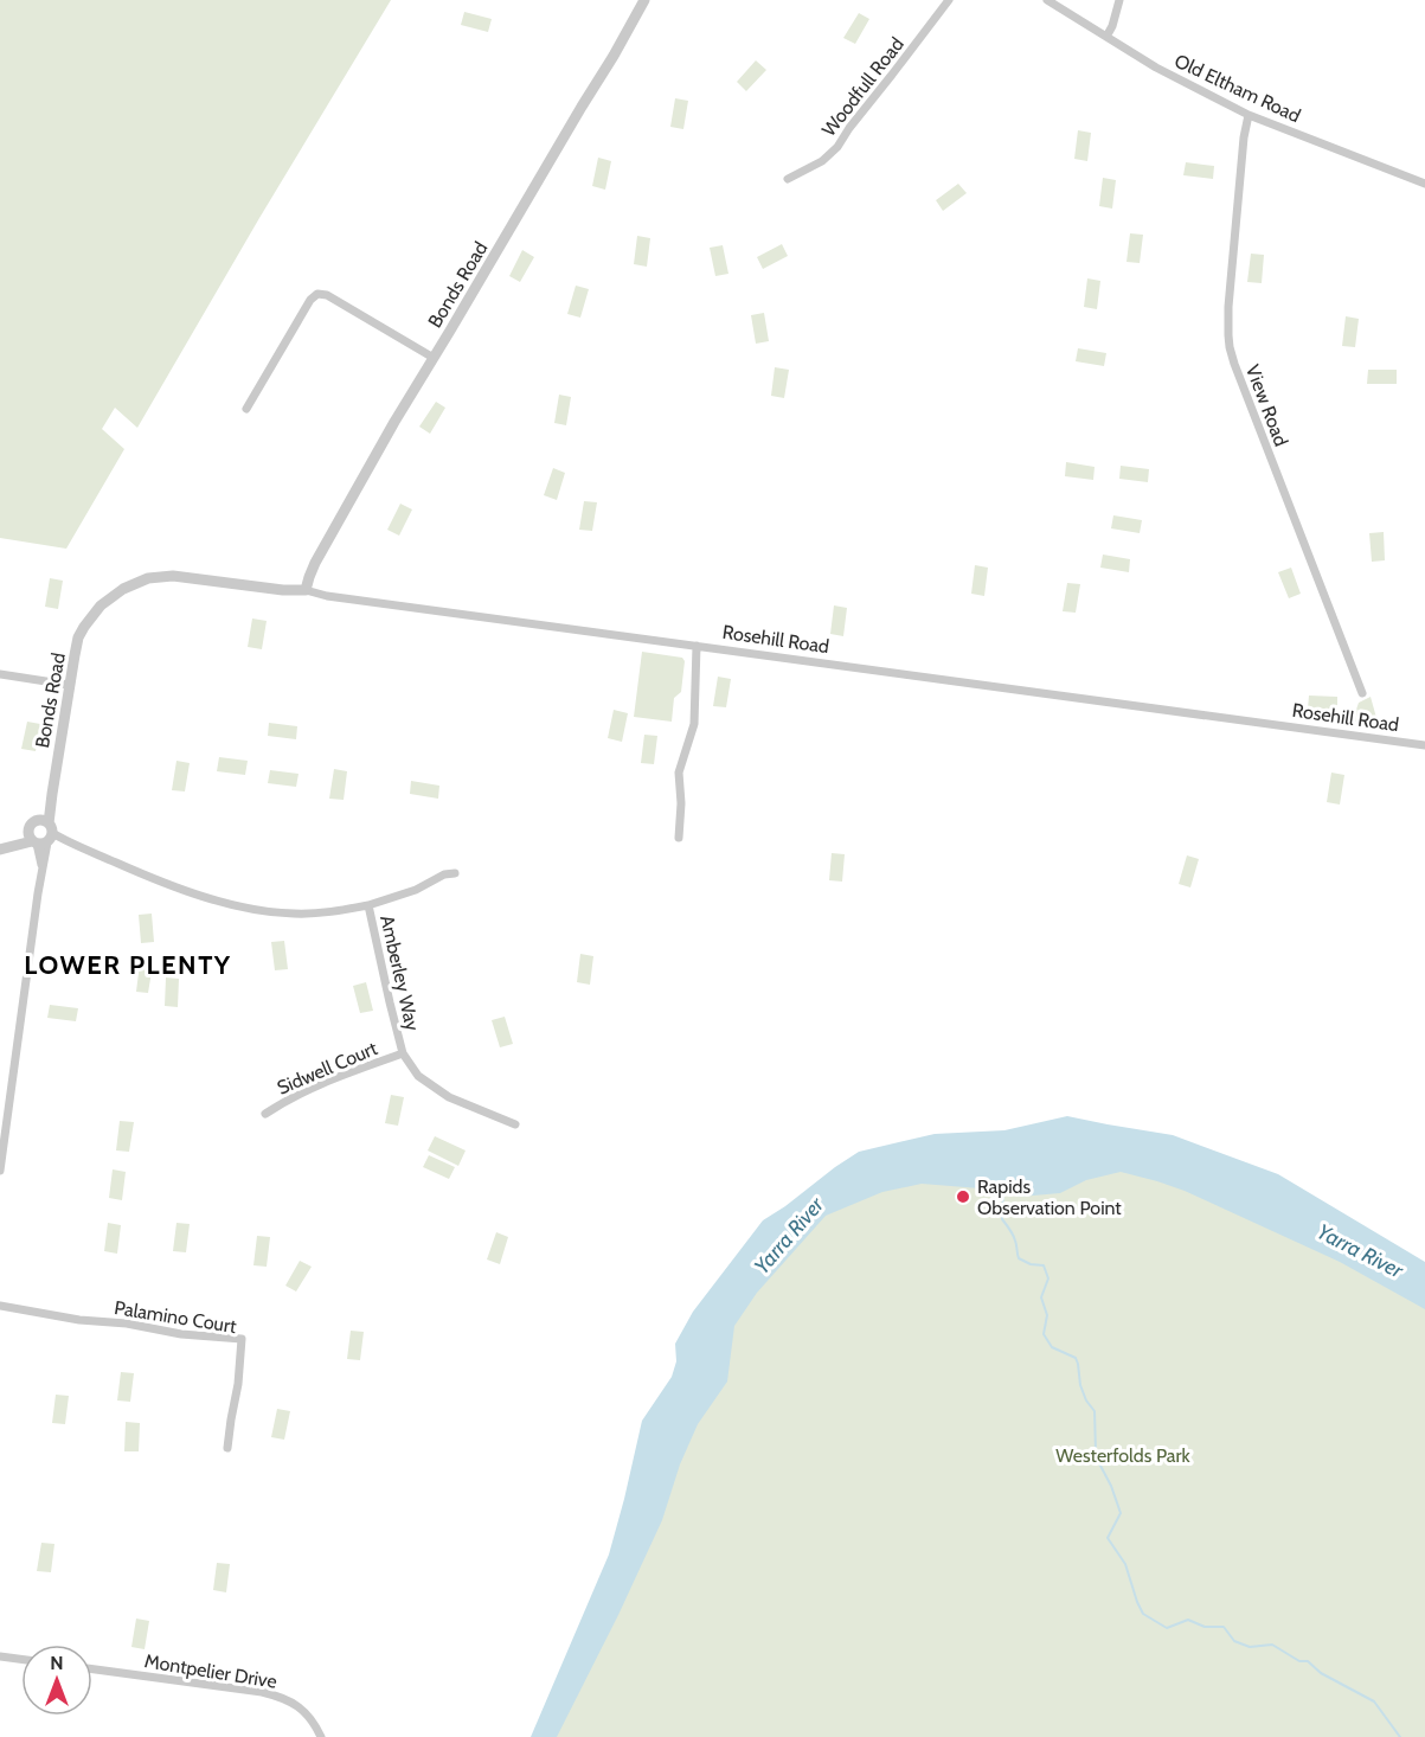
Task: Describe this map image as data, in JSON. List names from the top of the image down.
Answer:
{
  "streets": {
    "street": [
      "Woodfull Road",
      "Old Eltham Road",
      "Bonds Road",
      "View Road",
      "Rosehill Road",
      "Amberley Way",
      "Sidwell Court",
      "Palamino Court",
      "Montpelier Drive"
    ]
  },
  "crossings": [
    ["Old Eltham Road", "View Road"],
    ["Bonds Road", "Rosehill Road"],
    ["Bonds Road", "Amberley Way"],
    ["Amberley Way", "Sidwell Court"]
  ],
  "districts": ["LOWER PLENTY"],
  "water": ["Yarra River"],
  "parks": ["Westerfolds Park"],
  "places": ["Rapids Observation Point"],
  "north": "top"
}
